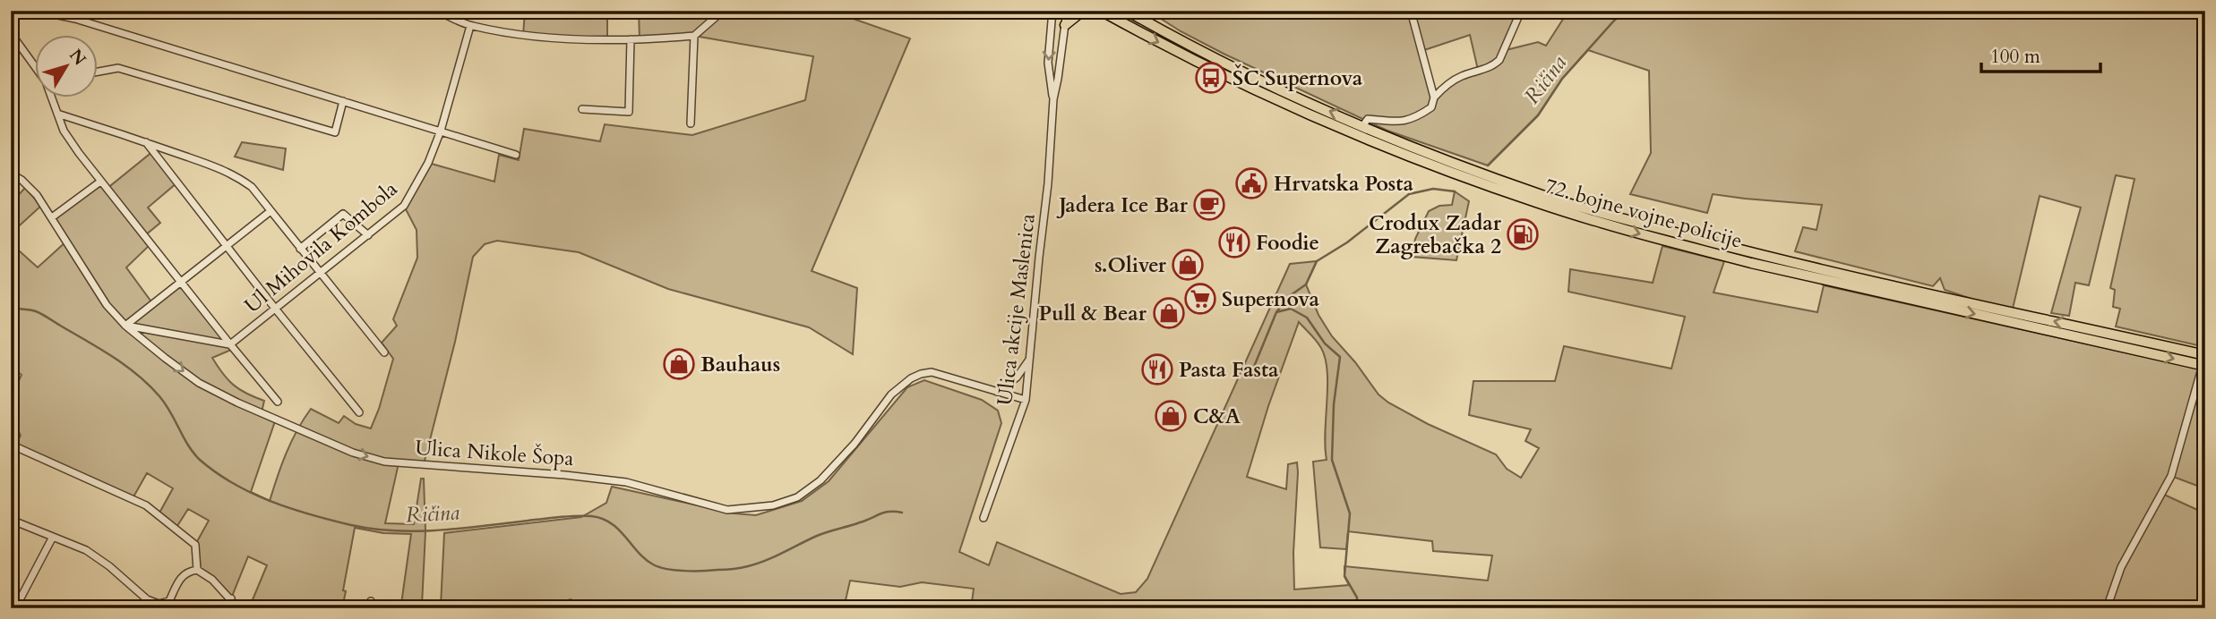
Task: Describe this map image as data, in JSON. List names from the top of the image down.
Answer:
{
  "streets": {
    "main road": ["72. bojne vojne policije"],
    "street": ["Ul Mihovila Kombola", "Ulica akcije Maslenica", "Ulica Nikole Šopa"]
  },
  "crossings": [
    ["Ulica akcije Maslenica", "Ulica Nikole Šopa"]
  ],
  "one_way": ["Ulica Nikole Šopa"],
  "water": ["Ričina"],
  "places": {
    "bus stop": ["ŠC Supernova"],
    "public building": ["Hrvatska Posta"],
    "cafe": ["Jadera Ice Bar"],
    "fuel station": ["Crodux Zadar Zagrebačka 2"],
    "restaurant": ["Foodie", "Pasta Fasta"],
    "shop": [
      "s.Oliver",
      "Pull & Bear",
      "Bauhaus",
      "C&A"
    ],
    "supermarket": ["Supernova"]
  },
  "scale_bar": "100 m",
  "north": "top right"
}
